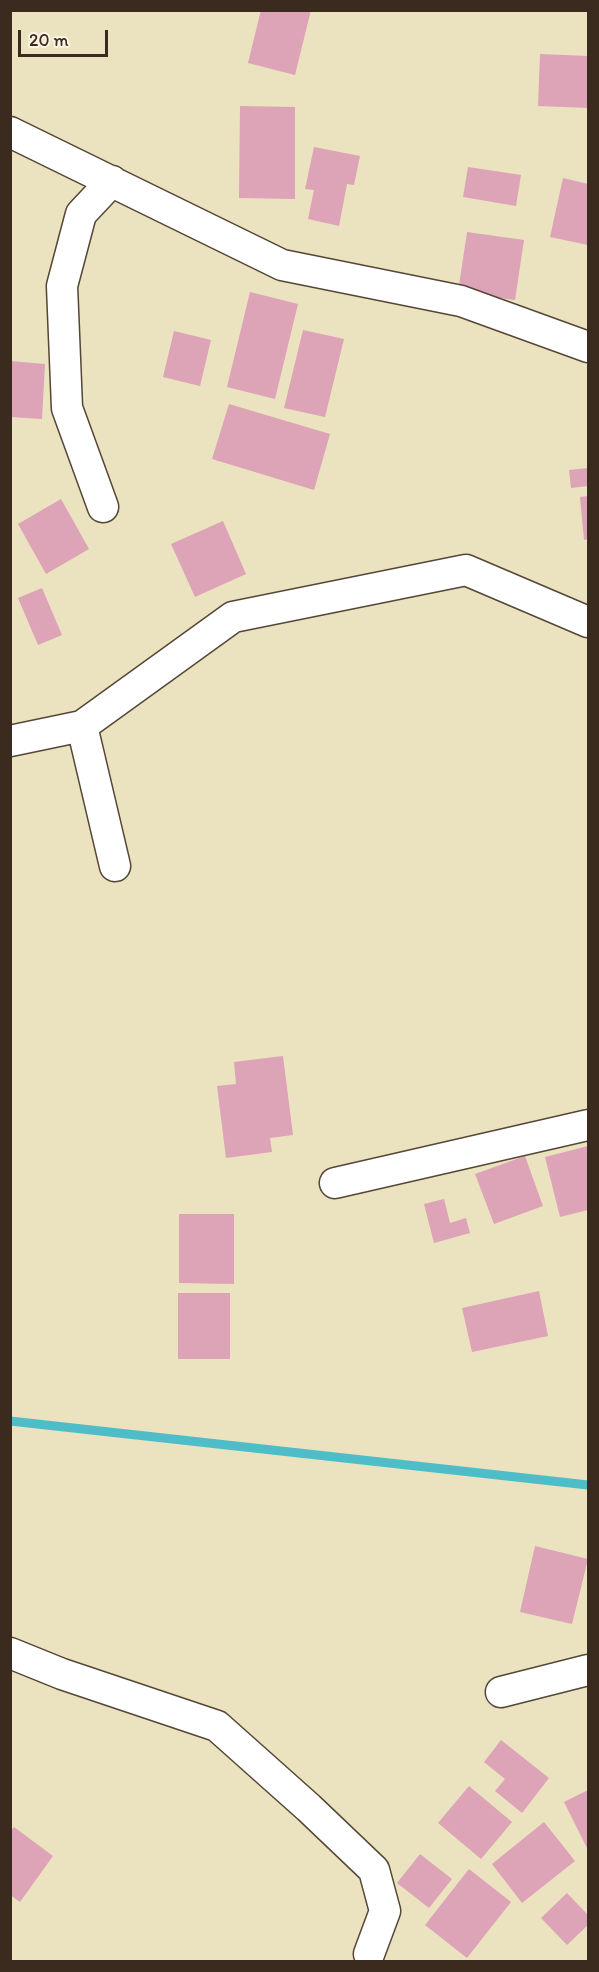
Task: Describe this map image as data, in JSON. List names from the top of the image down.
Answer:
{
  "scale_bar": "20 m"
}
